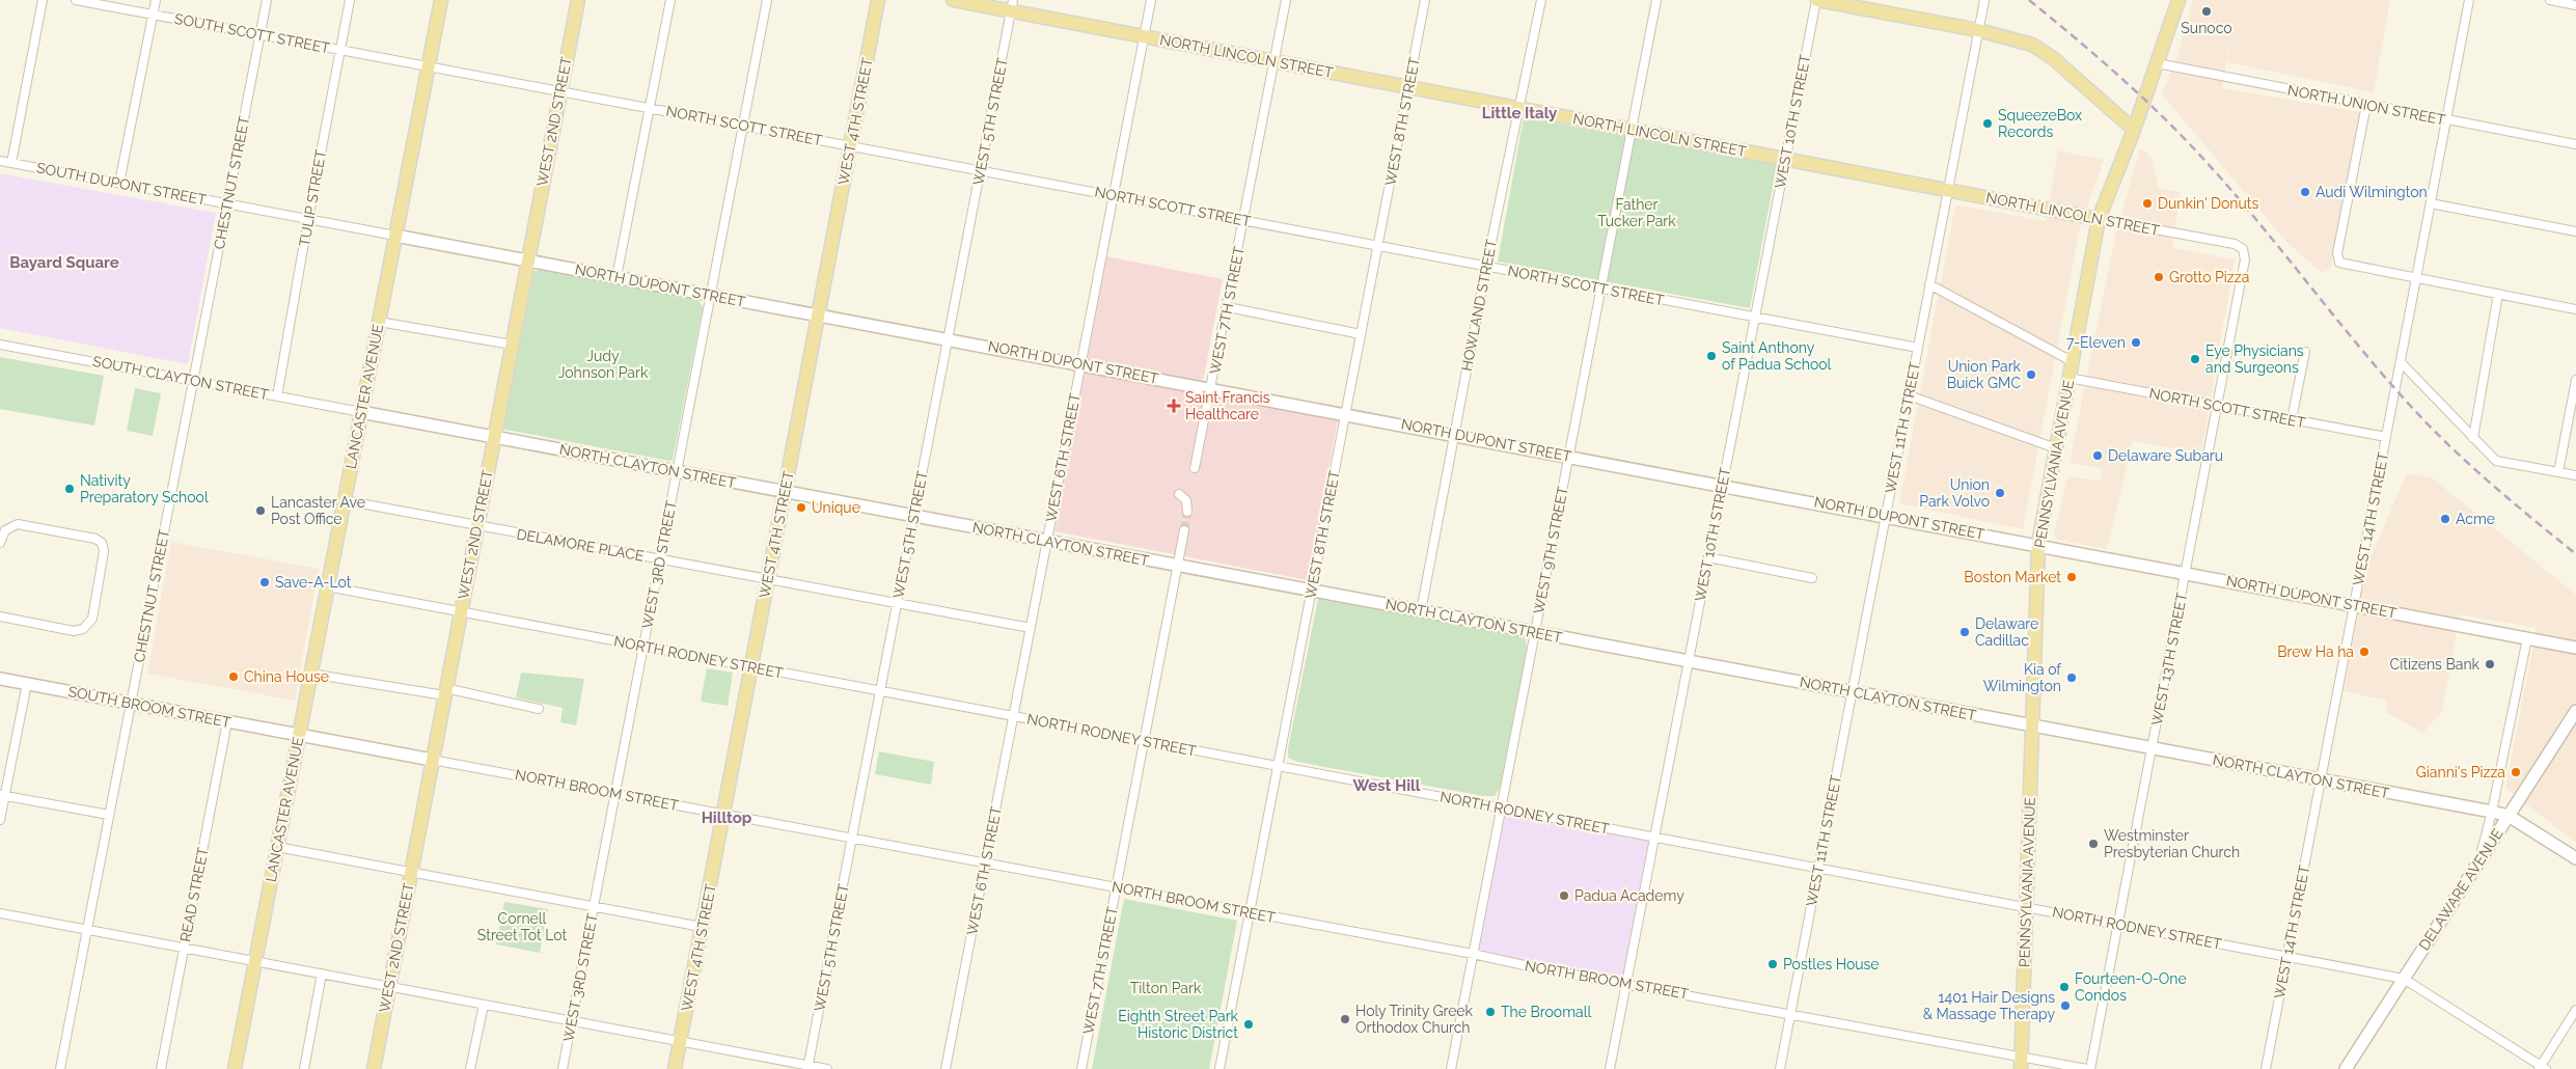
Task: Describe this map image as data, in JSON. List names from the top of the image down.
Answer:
{
  "streets": {
    "main road": [
      "NORTH LINCOLN STREET",
      "WEST 2ND STREET",
      "WEST 4TH STREET",
      "LANCASTER AVENUE",
      "PENNSYLVANIA AVENUE"
    ],
    "street": [
      "SOUTH SCOTT STREET",
      "NORTH UNION STREET",
      "WEST 5TH STREET",
      "WEST 8TH STREET",
      "WEST 10TH STREET",
      "NORTH SCOTT STREET",
      "CHESTNUT STREET",
      "SOUTH DUPONT STREET",
      "TULIP STREET",
      "NORTH DUPONT STREET",
      "HOWLAND STREET",
      "WEST 7TH STREET",
      "SOUTH CLAYTON STREET",
      "WEST 11TH STREET",
      "WEST 6TH STREET",
      "NORTH CLAYTON STREET",
      "WEST 14TH STREET",
      "DELAMORE PLACE",
      "WEST 9TH STREET",
      "WEST 3RD STREET",
      "NORTH RODNEY STREET",
      "WEST 13TH STREET",
      "SOUTH BROOM STREET",
      "NORTH BROOM STREET",
      "DELAWARE AVENUE",
      "READ STREET"
    ]
  },
  "crossings": [
    ["SOUTH SCOTT STREET", "NORTH SCOTT STREET"],
    ["SOUTH SCOTT STREET", "CHESTNUT STREET"],
    ["SOUTH SCOTT STREET", "TULIP STREET"],
    ["SOUTH SCOTT STREET", "LANCASTER AVENUE"],
    ["NORTH LINCOLN STREET", "WEST 5TH STREET"],
    ["NORTH LINCOLN STREET", "WEST 8TH STREET"],
    ["NORTH LINCOLN STREET", "WEST 10TH STREET"],
    ["NORTH LINCOLN STREET", "HOWLAND STREET"],
    ["NORTH LINCOLN STREET", "WEST 7TH STREET"],
    ["NORTH LINCOLN STREET", "WEST 11TH STREET"],
    ["NORTH LINCOLN STREET", "WEST 6TH STREET"],
    ["NORTH LINCOLN STREET", "PENNSYLVANIA AVENUE"],
    ["NORTH LINCOLN STREET", "WEST 9TH STREET"],
    ["NORTH LINCOLN STREET", "WEST 13TH STREET"],
    ["NORTH UNION STREET", "PENNSYLVANIA AVENUE"],
    ["NORTH UNION STREET", "WEST 14TH STREET"],
    ["WEST 2ND STREET", "NORTH SCOTT STREET"],
    ["WEST 2ND STREET", "NORTH DUPONT STREET"],
    ["WEST 2ND STREET", "NORTH CLAYTON STREET"],
    ["WEST 2ND STREET", "DELAMORE PLACE"],
    ["WEST 2ND STREET", "NORTH RODNEY STREET"],
    ["WEST 2ND STREET", "NORTH BROOM STREET"],
    ["WEST 4TH STREET", "NORTH SCOTT STREET"],
    ["WEST 4TH STREET", "NORTH DUPONT STREET"],
    ["WEST 4TH STREET", "NORTH CLAYTON STREET"],
    ["WEST 4TH STREET", "DELAMORE PLACE"],
    ["WEST 4TH STREET", "NORTH RODNEY STREET"],
    ["WEST 4TH STREET", "NORTH BROOM STREET"],
    ["WEST 5TH STREET", "NORTH SCOTT STREET"],
    ["WEST 5TH STREET", "NORTH DUPONT STREET"],
    ["WEST 5TH STREET", "NORTH CLAYTON STREET"],
    ["WEST 5TH STREET", "DELAMORE PLACE"],
    ["WEST 5TH STREET", "NORTH RODNEY STREET"],
    ["WEST 5TH STREET", "NORTH BROOM STREET"],
    ["WEST 8TH STREET", "NORTH SCOTT STREET"],
    ["WEST 8TH STREET", "NORTH DUPONT STREET"],
    ["WEST 8TH STREET", "NORTH CLAYTON STREET"],
    ["WEST 8TH STREET", "NORTH RODNEY STREET"],
    ["WEST 8TH STREET", "NORTH BROOM STREET"],
    ["WEST 10TH STREET", "NORTH SCOTT STREET"],
    ["WEST 10TH STREET", "NORTH DUPONT STREET"],
    ["WEST 10TH STREET", "NORTH CLAYTON STREET"],
    ["WEST 10TH STREET", "NORTH RODNEY STREET"],
    ["WEST 10TH STREET", "NORTH BROOM STREET"],
    ["NORTH SCOTT STREET", "HOWLAND STREET"],
    ["NORTH SCOTT STREET", "WEST 7TH STREET"],
    ["NORTH SCOTT STREET", "LANCASTER AVENUE"],
    ["NORTH SCOTT STREET", "WEST 11TH STREET"],
    ["NORTH SCOTT STREET", "WEST 6TH STREET"],
    ["NORTH SCOTT STREET", "PENNSYLVANIA AVENUE"],
    ["NORTH SCOTT STREET", "WEST 14TH STREET"],
    ["NORTH SCOTT STREET", "WEST 9TH STREET"],
    ["NORTH SCOTT STREET", "WEST 3RD STREET"],
    ["NORTH SCOTT STREET", "WEST 13TH STREET"],
    ["CHESTNUT STREET", "SOUTH DUPONT STREET"],
    ["CHESTNUT STREET", "SOUTH CLAYTON STREET"],
    ["CHESTNUT STREET", "SOUTH BROOM STREET"],
    ["SOUTH DUPONT STREET", "TULIP STREET"],
    ["SOUTH DUPONT STREET", "NORTH DUPONT STREET"],
    ["SOUTH DUPONT STREET", "LANCASTER AVENUE"],
    ["TULIP STREET", "SOUTH CLAYTON STREET"],
    ["NORTH DUPONT STREET", "HOWLAND STREET"],
    ["NORTH DUPONT STREET", "WEST 7TH STREET"],
    ["NORTH DUPONT STREET", "LANCASTER AVENUE"],
    ["NORTH DUPONT STREET", "WEST 11TH STREET"],
    ["NORTH DUPONT STREET", "WEST 6TH STREET"],
    ["NORTH DUPONT STREET", "PENNSYLVANIA AVENUE"],
    ["NORTH DUPONT STREET", "WEST 14TH STREET"],
    ["NORTH DUPONT STREET", "WEST 9TH STREET"],
    ["NORTH DUPONT STREET", "WEST 3RD STREET"],
    ["NORTH DUPONT STREET", "WEST 13TH STREET"],
    ["HOWLAND STREET", "NORTH CLAYTON STREET"],
    ["WEST 7TH STREET", "NORTH CLAYTON STREET"],
    ["WEST 7TH STREET", "NORTH RODNEY STREET"],
    ["WEST 7TH STREET", "NORTH BROOM STREET"],
    ["SOUTH CLAYTON STREET", "LANCASTER AVENUE"],
    ["SOUTH CLAYTON STREET", "NORTH CLAYTON STREET"],
    ["LANCASTER AVENUE", "NORTH CLAYTON STREET"],
    ["LANCASTER AVENUE", "DELAMORE PLACE"],
    ["LANCASTER AVENUE", "NORTH RODNEY STREET"],
    ["LANCASTER AVENUE", "SOUTH BROOM STREET"],
    ["LANCASTER AVENUE", "NORTH BROOM STREET"],
    ["WEST 11TH STREET", "NORTH CLAYTON STREET"],
    ["WEST 11TH STREET", "NORTH RODNEY STREET"],
    ["WEST 11TH STREET", "NORTH BROOM STREET"],
    ["WEST 6TH STREET", "NORTH CLAYTON STREET"],
    ["WEST 6TH STREET", "DELAMORE PLACE"],
    ["WEST 6TH STREET", "NORTH RODNEY STREET"],
    ["WEST 6TH STREET", "NORTH BROOM STREET"],
    ["PENNSYLVANIA AVENUE", "NORTH CLAYTON STREET"],
    ["PENNSYLVANIA AVENUE", "NORTH RODNEY STREET"],
    ["PENNSYLVANIA AVENUE", "NORTH BROOM STREET"],
    ["NORTH CLAYTON STREET", "WEST 14TH STREET"],
    ["NORTH CLAYTON STREET", "WEST 9TH STREET"],
    ["NORTH CLAYTON STREET", "WEST 3RD STREET"],
    ["NORTH CLAYTON STREET", "WEST 13TH STREET"],
    ["NORTH CLAYTON STREET", "DELAWARE AVENUE"],
    ["WEST 14TH STREET", "NORTH RODNEY STREET"],
    ["DELAMORE PLACE", "WEST 3RD STREET"],
    ["WEST 9TH STREET", "NORTH RODNEY STREET"],
    ["WEST 9TH STREET", "NORTH BROOM STREET"],
    ["WEST 3RD STREET", "NORTH RODNEY STREET"],
    ["WEST 3RD STREET", "NORTH BROOM STREET"],
    ["NORTH RODNEY STREET", "WEST 13TH STREET"],
    ["NORTH RODNEY STREET", "DELAWARE AVENUE"],
    ["WEST 13TH STREET", "NORTH BROOM STREET"],
    ["SOUTH BROOM STREET", "NORTH BROOM STREET"],
    ["SOUTH BROOM STREET", "READ STREET"]
  ],
  "districts": [
    "Little Italy",
    "Bayard Square",
    "West Hill",
    "Hilltop"
  ],
  "parks": [
    "Father Tucker Park",
    "Judy Johnson Park",
    "Cornell Street Tot Lot",
    "Tilton Park"
  ],
  "places": {
    "other": [
      "Sunoco",
      "SqueezeBox Records",
      "Audi Wilmington",
      "Dunkin' Donuts",
      "Grotto Pizza",
      "7-Eleven",
      "Saint Anthony of Padua School",
      "Eye Physicians and Surgeons",
      "Union Park Buick GMC",
      "Delaware Subaru",
      "Nativity Preparatory School",
      "Union Park Volvo",
      "Unique",
      "Lancaster Ave Post Office",
      "Acme",
      "Boston Market",
      "Save-A-Lot",
      "Delaware Cadillac",
      "Brew Ha ha",
      "Citizens Bank",
      "China House",
      "Kia of Wilmington",
      "Gianni's Pizza",
      "Westminster Presbyterian Church",
      "Padua Academy",
      "Postles House",
      "Fourteen-O-One Condos",
      "1401 Hair Designs & Massage Therapy",
      "The Broomall",
      "Holy Trinity Greek Orthodox Church",
      "Eighth Street Park Historic District"
    ],
    "health": ["Saint Francis Healthcare"]
  }
}
